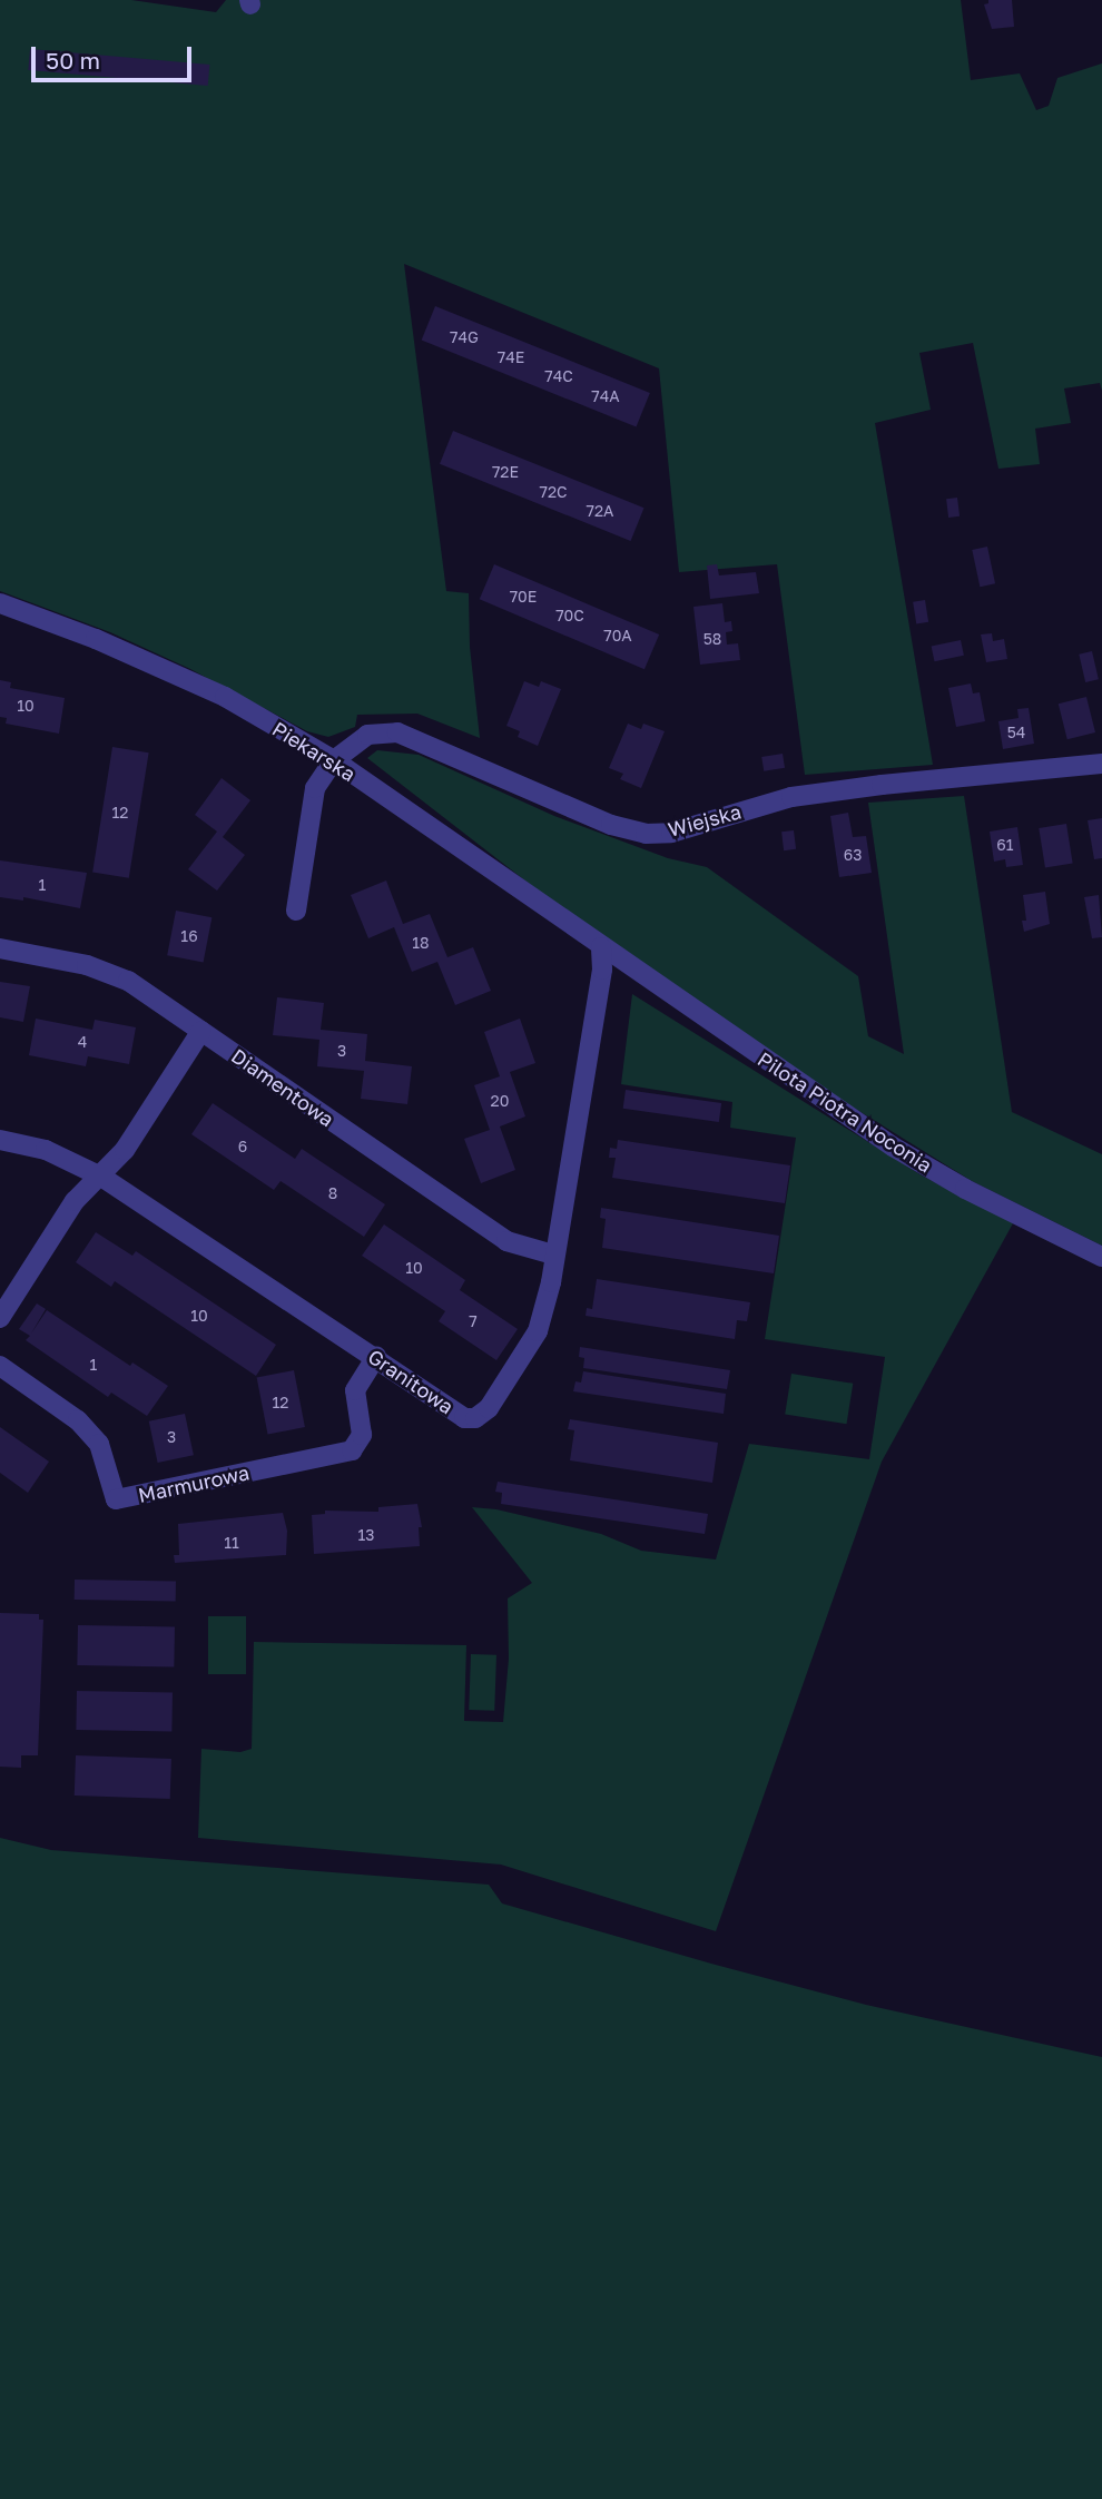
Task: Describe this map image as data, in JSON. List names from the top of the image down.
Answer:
{
  "streets": {
    "street": [
      "Piekarska",
      "Wiejska",
      "Diamentowa",
      "Pilota Piotra Noconia",
      "Granitowa",
      "Marmurowa"
    ]
  },
  "crossings": [
    ["Piekarska", "Wiejska"],
    ["Piekarska", "Pilota Piotra Noconia"],
    ["Piekarska", "Granitowa"],
    ["Diamentowa", "Granitowa"],
    ["Pilota Piotra Noconia", "Granitowa"],
    ["Granitowa", "Marmurowa"]
  ],
  "house_numbers": [
    "74G",
    "74E",
    "74C",
    "74A",
    "72E",
    "72C",
    "72A",
    "70E",
    "70C",
    "70A",
    "58",
    "10",
    "54",
    "12",
    "61",
    "63",
    "1",
    "16",
    "18",
    "4",
    "3",
    "20",
    "6",
    "8",
    "10",
    "10",
    "7",
    "1",
    "12",
    "3",
    "13",
    "11"
  ],
  "scale_bar": "50 m"
}
